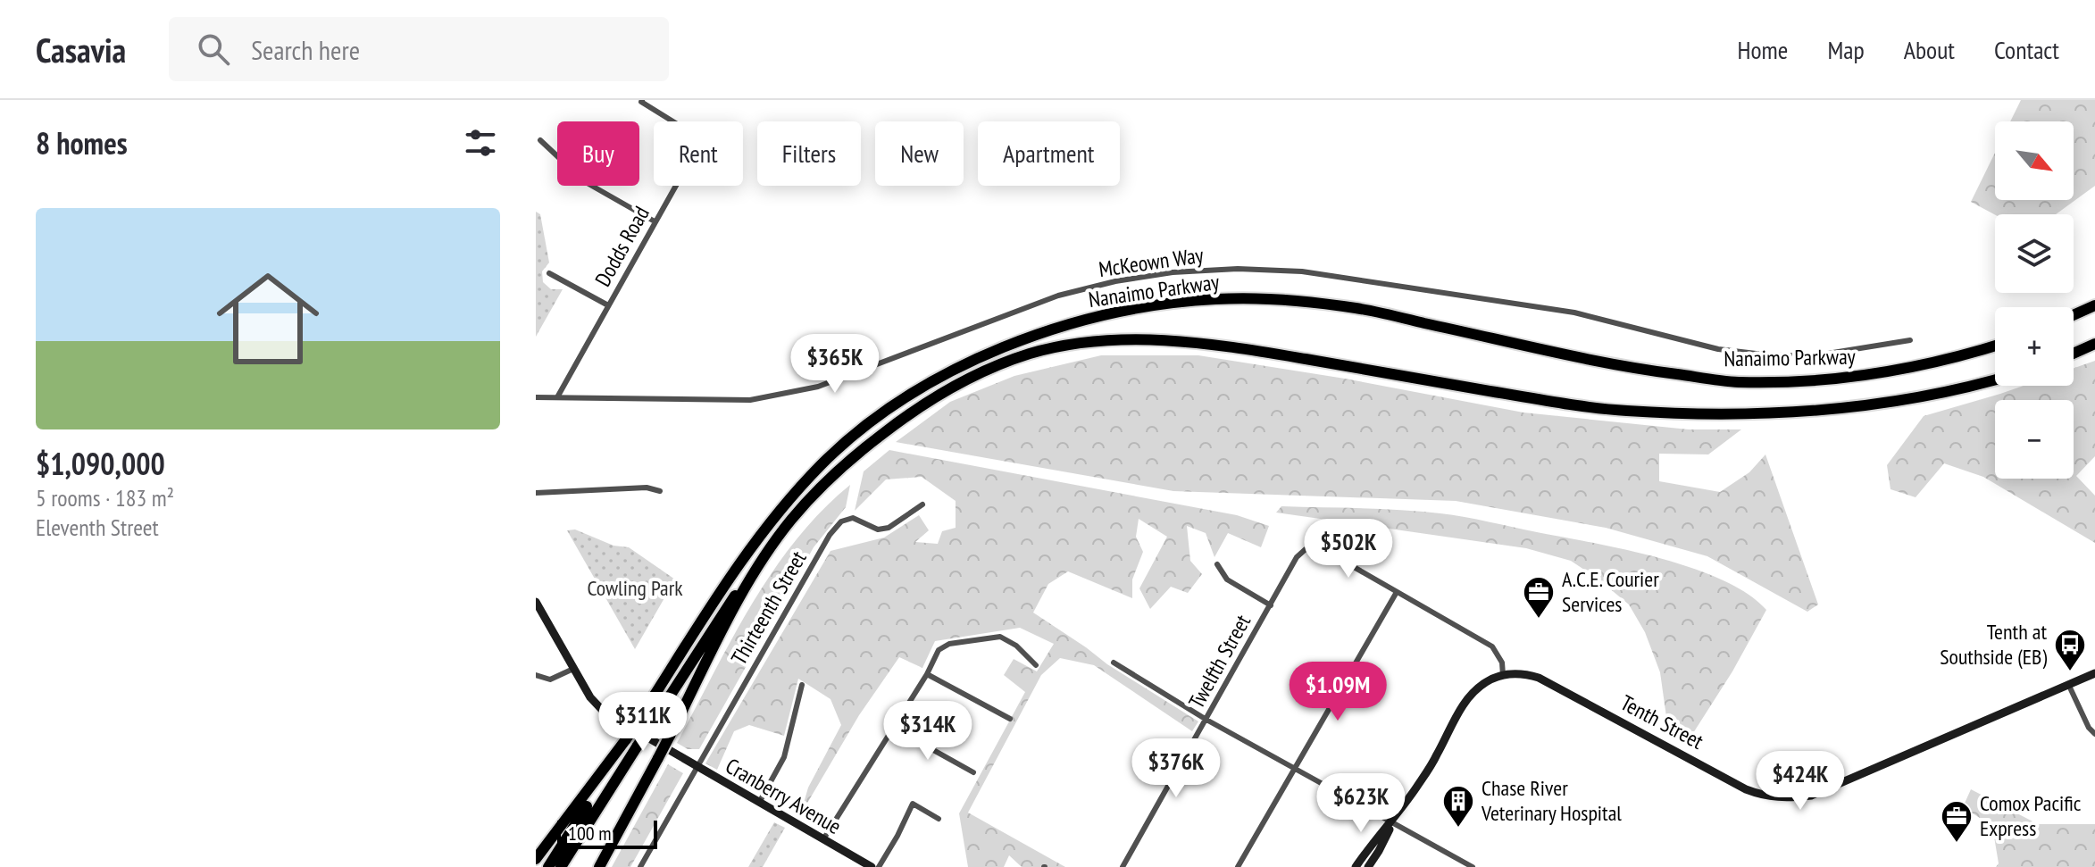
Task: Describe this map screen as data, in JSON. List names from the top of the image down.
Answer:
{
  "streets": {
    "highway": ["Nanaimo Parkway"],
    "street": [
      "Dodds Road",
      "McKeown Way",
      "Thirteenth Street",
      "Twelfth Street",
      "Tenth Street",
      "Cranberry Avenue"
    ]
  },
  "crossings": [
    ["Dodds Road", "McKeown Way"],
    ["Thirteenth Street", "Cranberry Avenue"]
  ],
  "parks": ["Cowling Park"],
  "places": {
    "office": ["A.C.E. Courier Services", "Comox Pacific Express"],
    "bus stop": ["Tenth at Southside (EB)"],
    "building": ["Chase River Veterinary Hospital"]
  },
  "scale_bar": "100 m",
  "north": "bottom right",
  "page": {
    "header": "Casavia",
    "search": "Search here",
    "nav": [
      "Home",
      "Map",
      "About",
      "Contact"
    ],
    "heading": "8 homes",
    "map_buttons": ["+", "−"],
    "chip": [
      "Buy",
      "Rent",
      "Filters",
      "New",
      "Apartment"
    ],
    "list": [
      {
        "name": "$1,090,000",
        "note": "5 rooms · 183 m² · Eleventh Street"
      }
    ],
    "price": [
      "$365K",
      "$502K",
      "$1.09M",
      "$311K",
      "$314K",
      "$376K",
      "$424K",
      "$623K"
    ],
    "scale": "100 m"
  }
}
